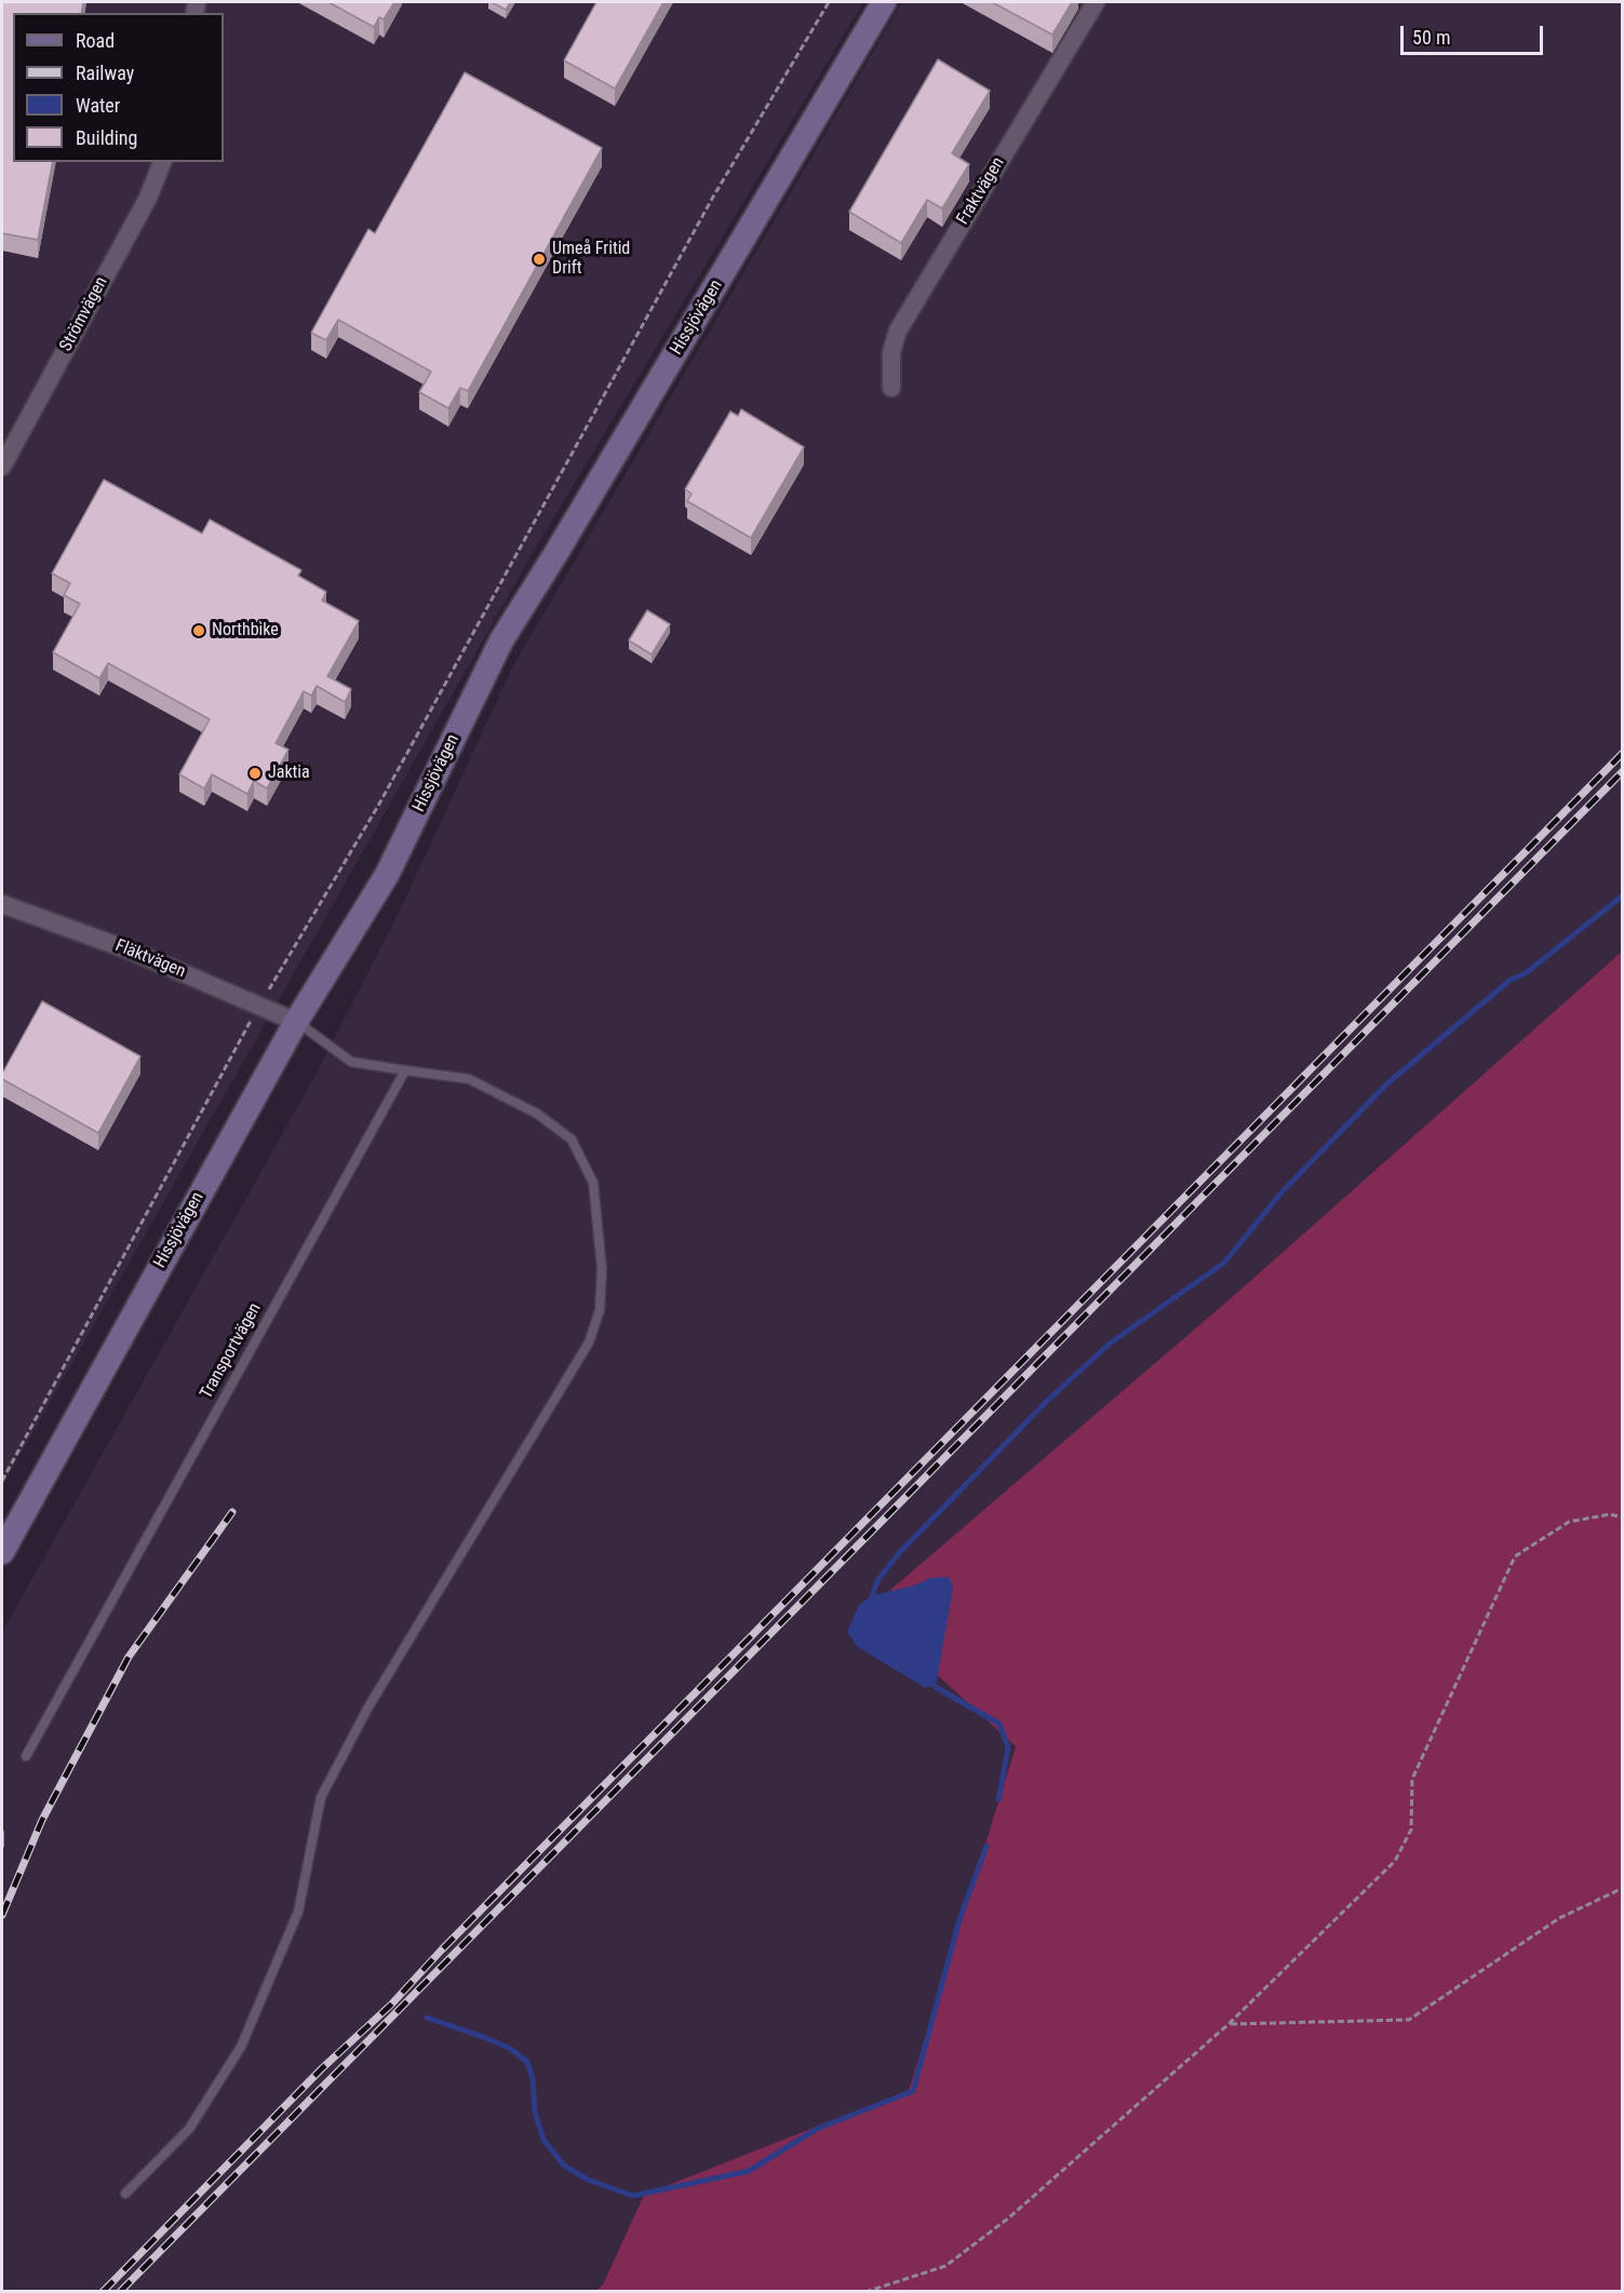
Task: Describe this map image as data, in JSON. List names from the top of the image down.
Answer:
{
  "streets": {
    "main road": ["Hissjövägen"],
    "street": ["Fraktvägen", "Strömvägen", "Fläktvägen"],
    "lane": ["Transportvägen"]
  },
  "crossings": [
    ["Hissjövägen", "Fläktvägen"]
  ],
  "places": ["Umeå Fritid Drift", "Northbike", "Jaktia"],
  "legend": [
    "Road",
    "Railway",
    "Water",
    "Building"
  ],
  "scale_bar": "50 m"
}
